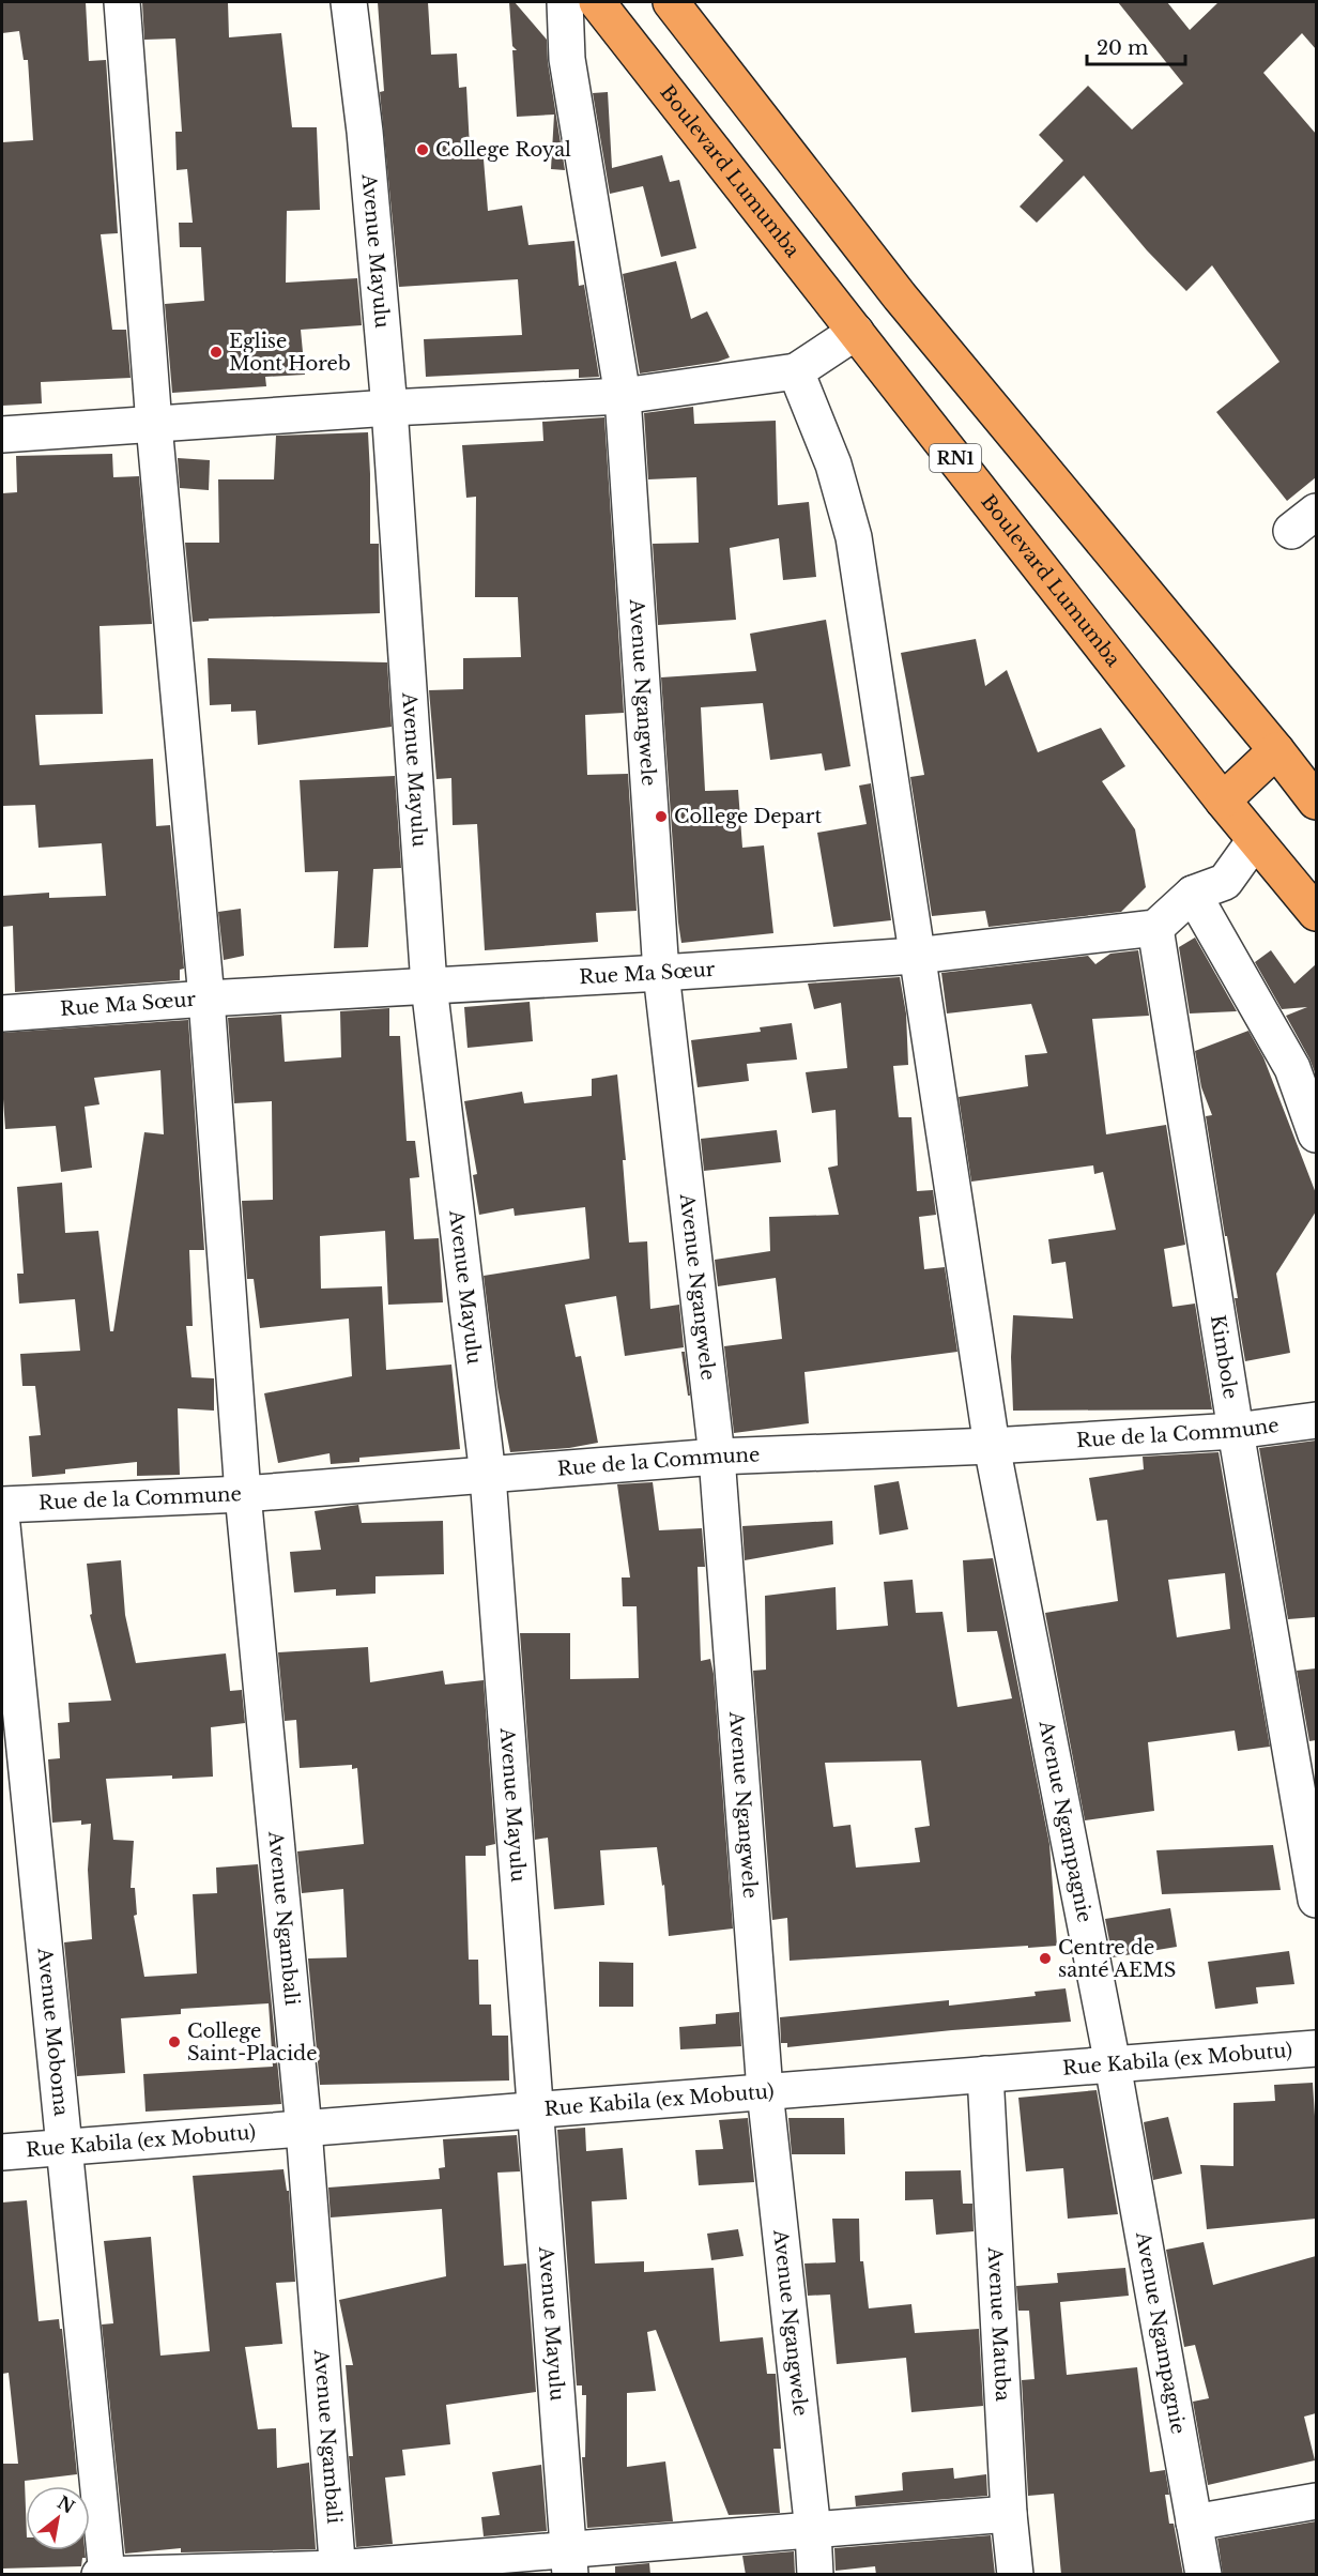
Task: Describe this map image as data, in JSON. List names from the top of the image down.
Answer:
{
  "streets": {
    "highway": ["Boulevard Lumumba", "RN1"],
    "street": [
      "Avenue Mayulu",
      "Avenue Ngangwele",
      "Rue Ma Sœur",
      "Kimbole",
      "Rue de la Commune",
      "Avenue Ngampagnie",
      "Avenue Ngambali",
      "Avenue Moboma",
      "Rue Kabila (ex Mobutu)",
      "Avenue Matuba"
    ]
  },
  "crossings": [
    ["Avenue Mayulu", "Rue Ma Sœur"],
    ["Avenue Mayulu", "Rue de la Commune"],
    ["Avenue Mayulu", "Rue Kabila (ex Mobutu)"],
    ["Avenue Ngangwele", "Rue Ma Sœur"],
    ["Avenue Ngangwele", "Rue de la Commune"],
    ["Avenue Ngangwele", "Rue Kabila (ex Mobutu)"],
    ["Rue Ma Sœur", "Kimbole"],
    ["Rue Ma Sœur", "Avenue Ngampagnie"],
    ["Rue Ma Sœur", "Avenue Ngambali"],
    ["Kimbole", "Rue de la Commune"],
    ["Rue de la Commune", "Avenue Ngampagnie"],
    ["Rue de la Commune", "Avenue Ngambali"],
    ["Avenue Ngampagnie", "Rue Kabila (ex Mobutu)"],
    ["Avenue Ngambali", "Rue Kabila (ex Mobutu)"],
    ["Avenue Moboma", "Rue Kabila (ex Mobutu)"],
    ["Rue Kabila (ex Mobutu)", "Avenue Matuba"]
  ],
  "places": [
    "College Royal",
    "Eglise Mont Horeb",
    "College Depart",
    "Centre de santé AEMS",
    "College Saint-Placide"
  ],
  "scale_bar": "20 m",
  "north": "top right"
}
